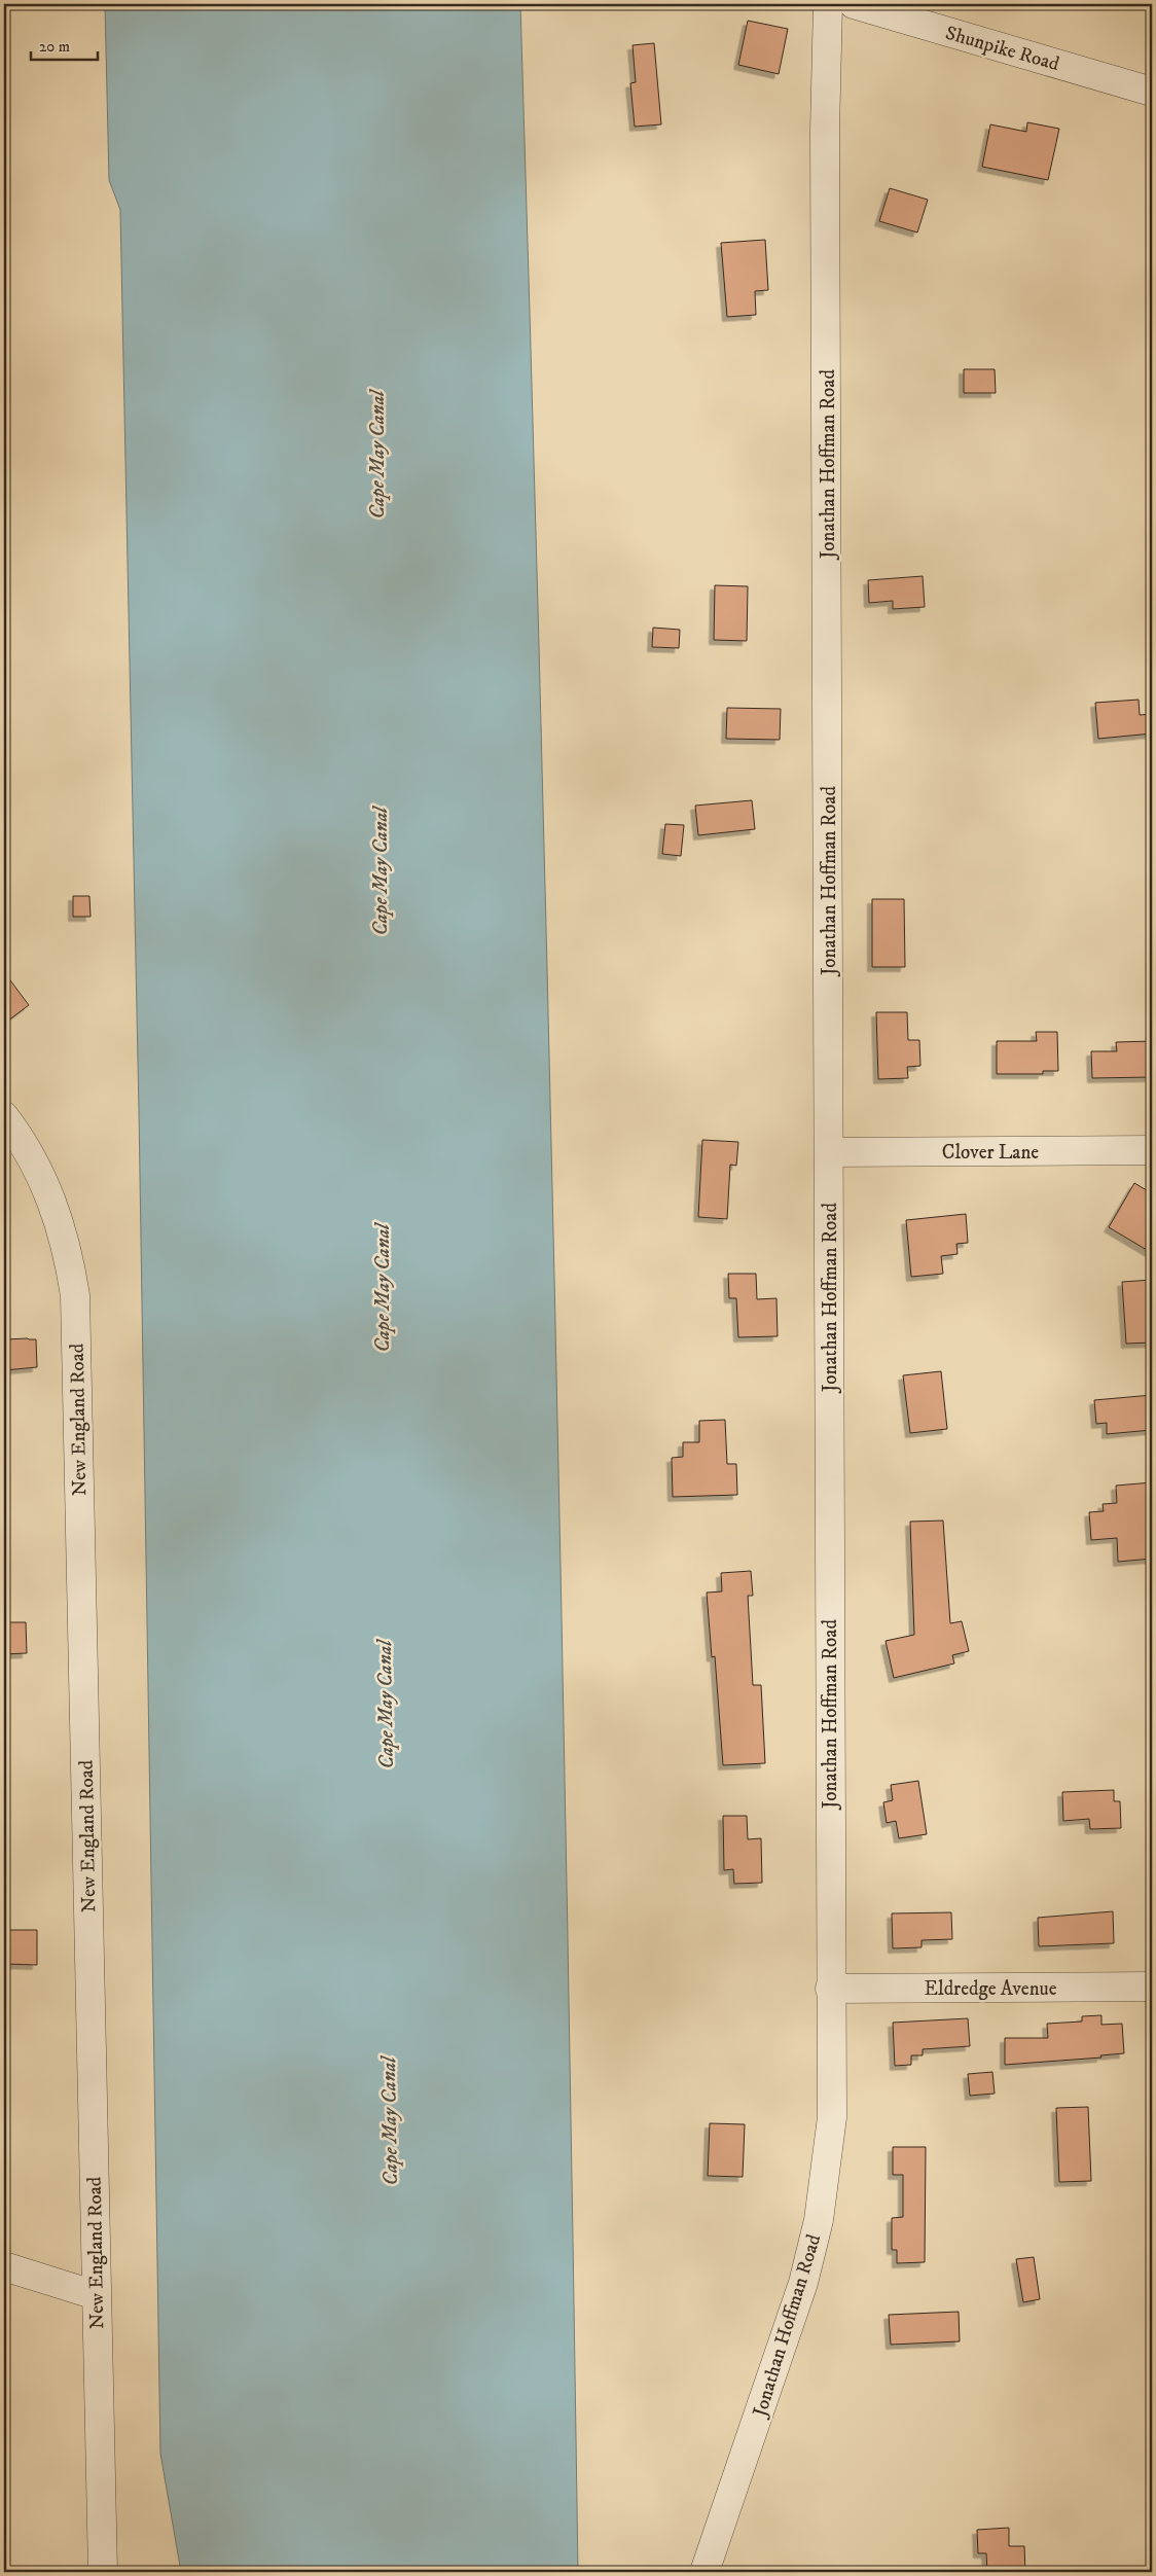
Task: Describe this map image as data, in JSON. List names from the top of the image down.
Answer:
{
  "streets": {
    "street": [
      "Shunpike Road",
      "Jonathan Hoffman Road",
      "Clover Lane",
      "New England Road",
      "Eldredge Avenue"
    ]
  },
  "crossings": [
    ["Jonathan Hoffman Road", "Clover Lane"],
    ["Jonathan Hoffman Road", "Eldredge Avenue"]
  ],
  "water": ["Cape May Canal"],
  "scale_bar": "20 m"
}
